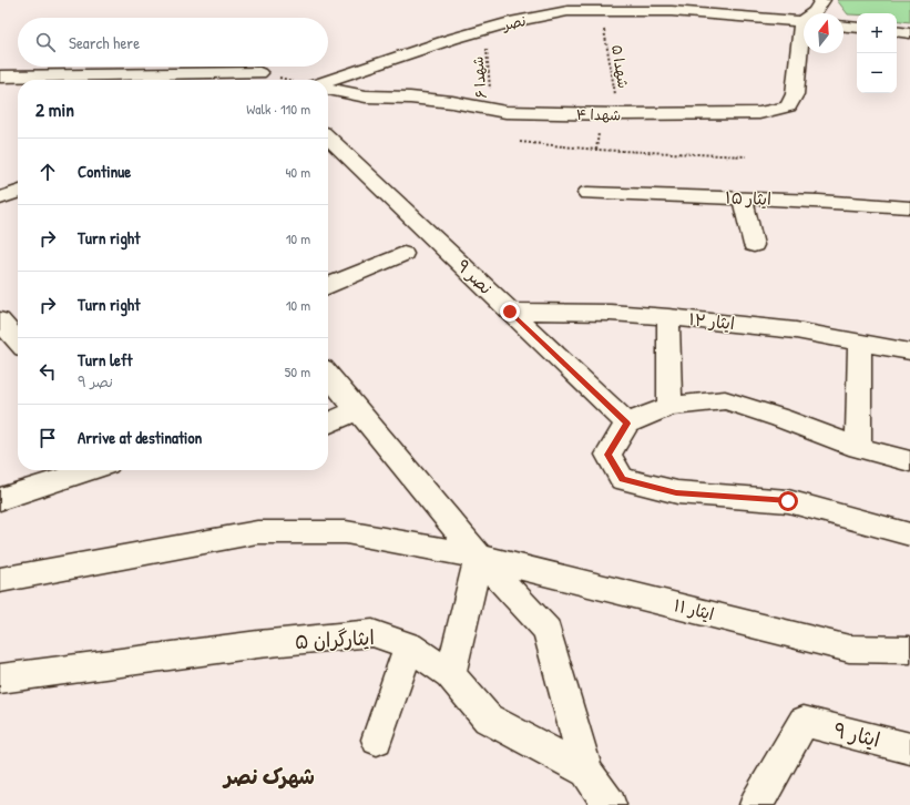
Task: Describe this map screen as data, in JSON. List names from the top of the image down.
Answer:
{
  "streets": {
    "street": [
      "نصر",
      "شهدا ۴",
      "ایثار ۱۵",
      "نصر ۹",
      "ایثار ۱۲",
      "ایثار ۱۱",
      "ایثارگران ۵",
      "ایثار ۹"
    ],
    "path": ["شهدا ۵", "شهدا ۶"]
  },
  "crossings": [
    ["شهدا ۵", "شهدا ۴"],
    ["شهدا ۶", "شهدا ۴"],
    ["نصر ۹", "ایثار ۱۲"]
  ],
  "districts": ["شهرک نصر"],
  "north": "top",
  "page": {
    "map_buttons": ["+", "−"],
    "search": "Search here",
    "heading": ["2 min", "Walk · 110 m"],
    "list": [
      ["Continue", "40 m"],
      ["Turn right", "10 m"],
      ["Turn right", "10 m"],
      ["Turn left", "نصر ۹", "50 m"],
      "Arrive at destination"
    ]
  }
}
